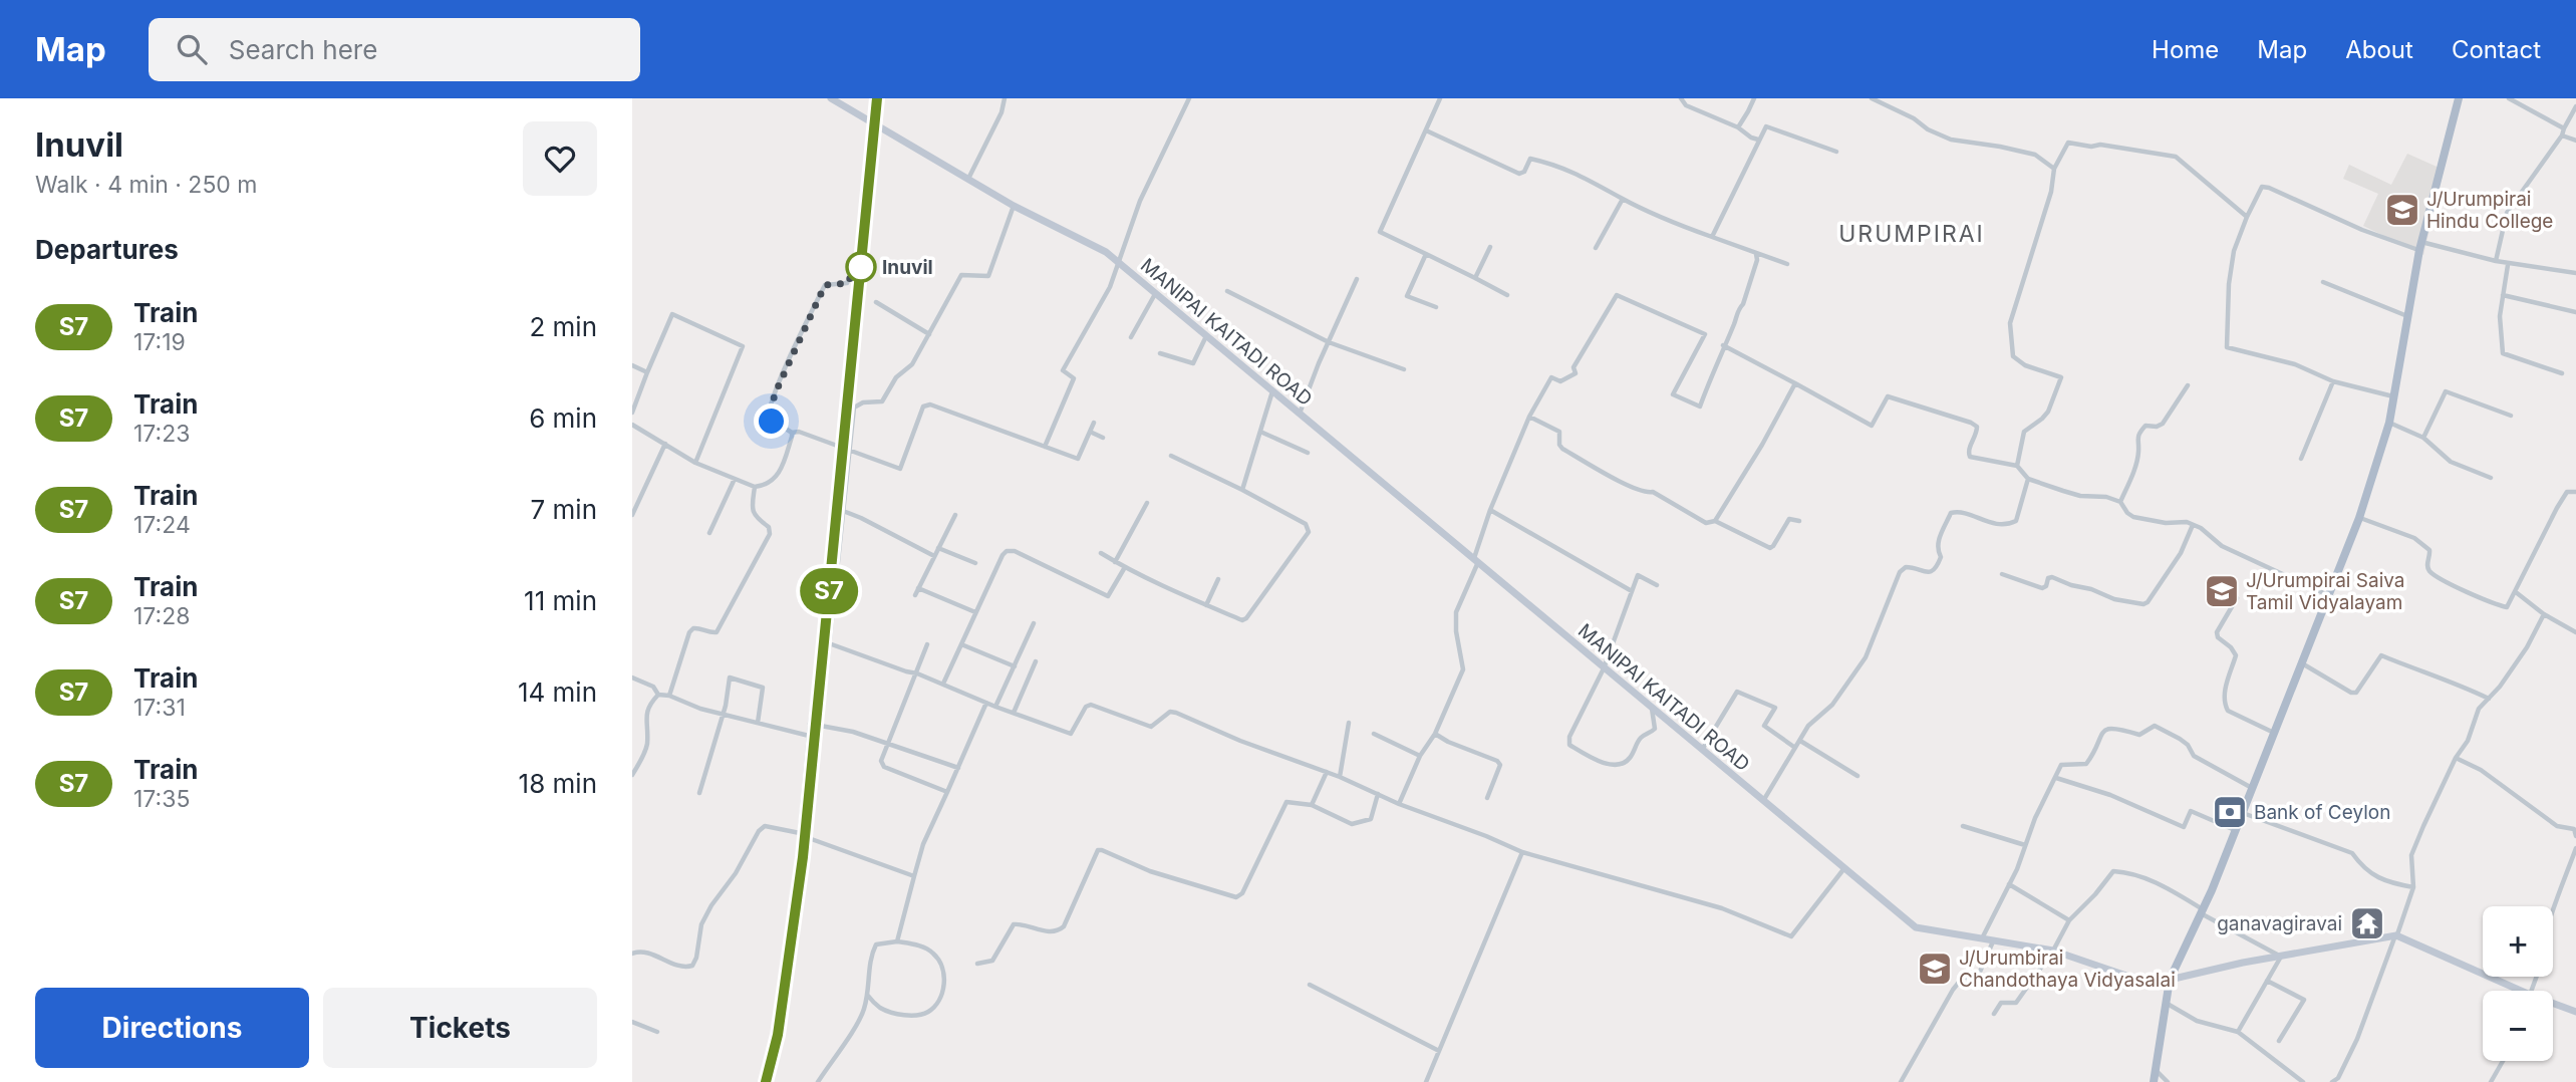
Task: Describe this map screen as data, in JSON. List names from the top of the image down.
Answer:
{
  "streets": {
    "main road": ["MANIPAI KAITADI ROAD"]
  },
  "districts": ["URUMPIRAI"],
  "places": {
    "school or university": ["J/Urumpirai Hindu College", "J/Urumpirai Saiva Tamil Vidyalayam", "J/Urumbirai Chandothaya Vidyasalai"],
    "other": ["Inuvil"],
    "bank": ["Bank of Ceylon"],
    "temple": ["ganavagiravai"]
  },
  "page": {
    "header": "Map",
    "search": "Search here",
    "nav": [
      "Home",
      "Map",
      "About",
      "Contact"
    ],
    "heading": [
      ["Inuvil", "Walk · 4 min · 250 m"],
      "Departures"
    ],
    "on_map": "S7",
    "list": [
      {
        "mark": "S7",
        "name": "Train",
        "note": "17:19",
        "value": "2 min"
      },
      {
        "mark": "S7",
        "name": "Train",
        "note": "17:23",
        "value": "6 min"
      },
      {
        "mark": "S7",
        "name": "Train",
        "note": "17:24",
        "value": "7 min"
      },
      {
        "mark": "S7",
        "name": "Train",
        "note": "17:28",
        "value": "11 min"
      },
      {
        "mark": "S7",
        "name": "Train",
        "note": "17:31",
        "value": "14 min"
      },
      {
        "mark": "S7",
        "name": "Train",
        "note": "17:35",
        "value": "18 min"
      }
    ],
    "map_buttons": ["+", "−"],
    "buttons": ["Directions", "Tickets"]
  }
}
